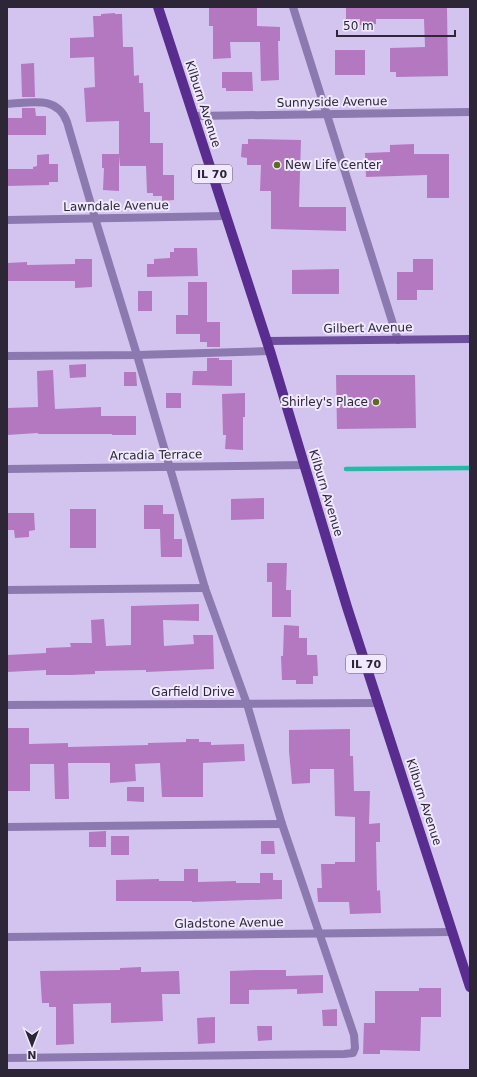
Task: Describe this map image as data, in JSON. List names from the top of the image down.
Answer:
{
  "streets": {
    "main road": ["Kilburn Avenue", "IL 70"],
    "street": [
      "Sunnyside Avenue",
      "Lawndale Avenue",
      "Gilbert Avenue",
      "Arcadia Terrace",
      "Garfield Drive",
      "Gladstone Avenue"
    ]
  },
  "crossings": [
    ["Sunnyside Avenue", "Kilburn Avenue"],
    ["Kilburn Avenue", "Lawndale Avenue"],
    ["Kilburn Avenue", "Gilbert Avenue"],
    ["Kilburn Avenue", "Arcadia Terrace"],
    ["Kilburn Avenue", "Garfield Drive"],
    ["Kilburn Avenue", "Gladstone Avenue"]
  ],
  "places": ["New Life Center", "Shirley's Place"],
  "scale_bar": "50 m",
  "north": "bottom"
}
